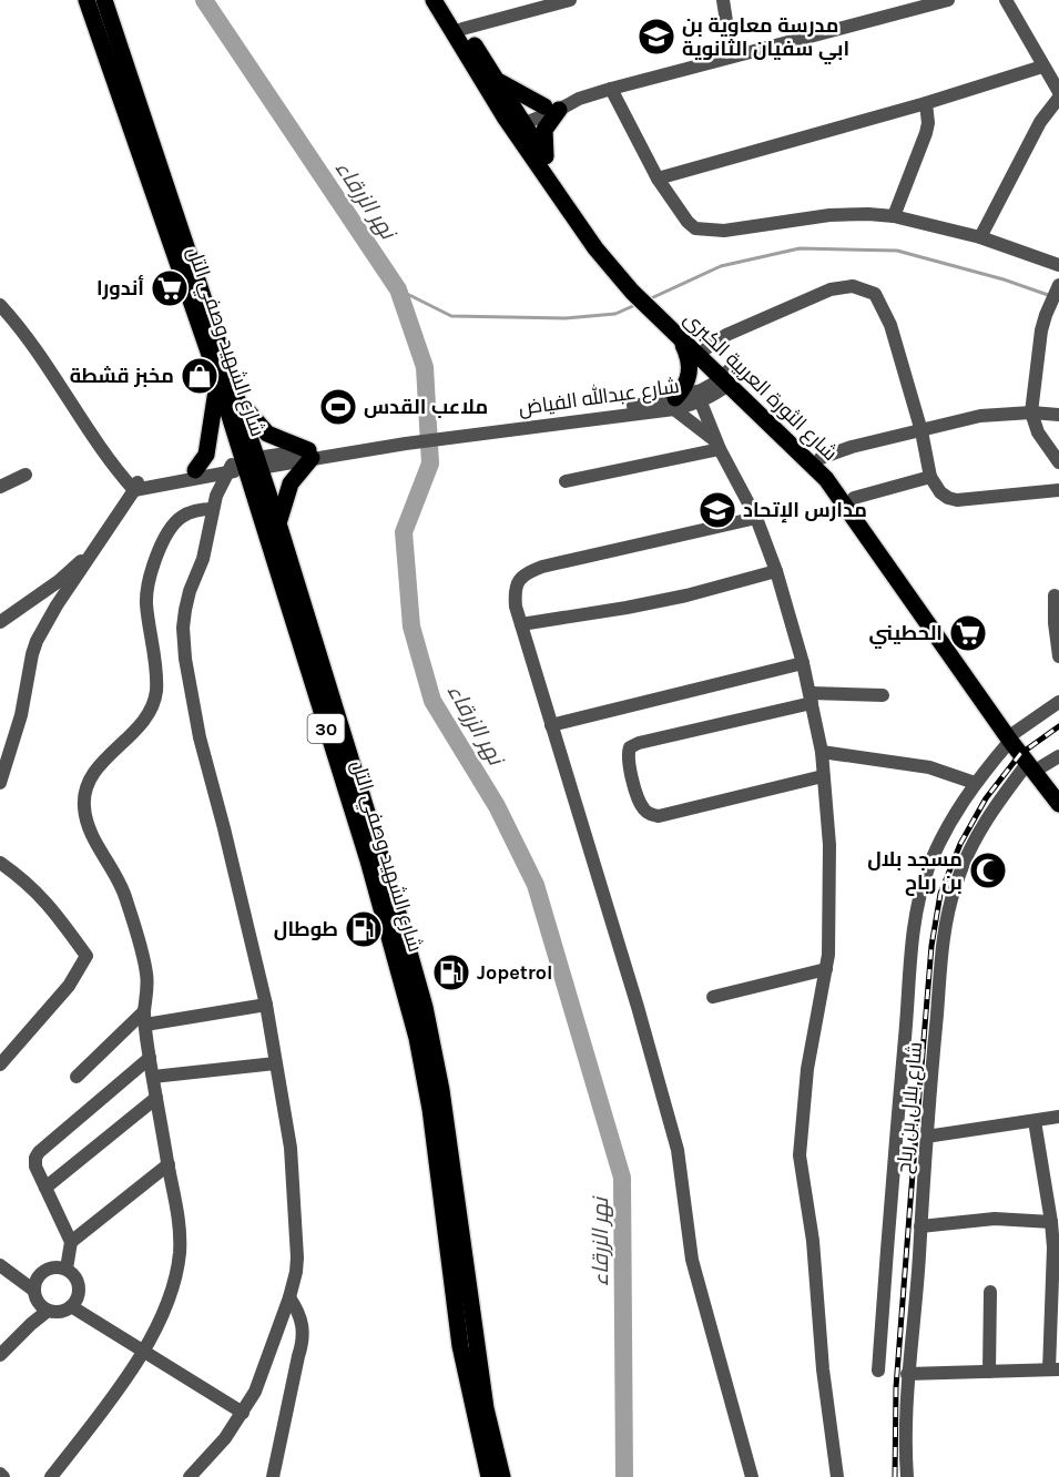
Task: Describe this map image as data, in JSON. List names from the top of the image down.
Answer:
{
  "streets": {
    "main road": ["شارع الشهيد وصفي التل", "شارع الثورة العربية الكبرى", "30"],
    "street": ["شارع عبدالله الفياض", "شارع بلال بن رباح"]
  },
  "crossings": [
    ["شارع الشهيد وصفي التل", "شارع عبدالله الفياض"],
    ["شارع الثورة العربية الكبرى", "شارع عبدالله الفياض"],
    ["شارع الثورة العربية الكبرى", "شارع بلال بن رباح"]
  ],
  "water": ["نهر الزرقاء"],
  "places": {
    "school or university": ["مدرسة معاوية بن ابي سفيان الثانوية", "مدارس الإتحاد"],
    "supermarket": ["أندورا", "الحطيني"],
    "shop": ["مخبز قشطة"],
    "sports": ["ملاعب القدس"],
    "mosque": ["مسجد بلال بن رباح"],
    "fuel station": ["طوطال", "Jopetrol"]
  }
}
